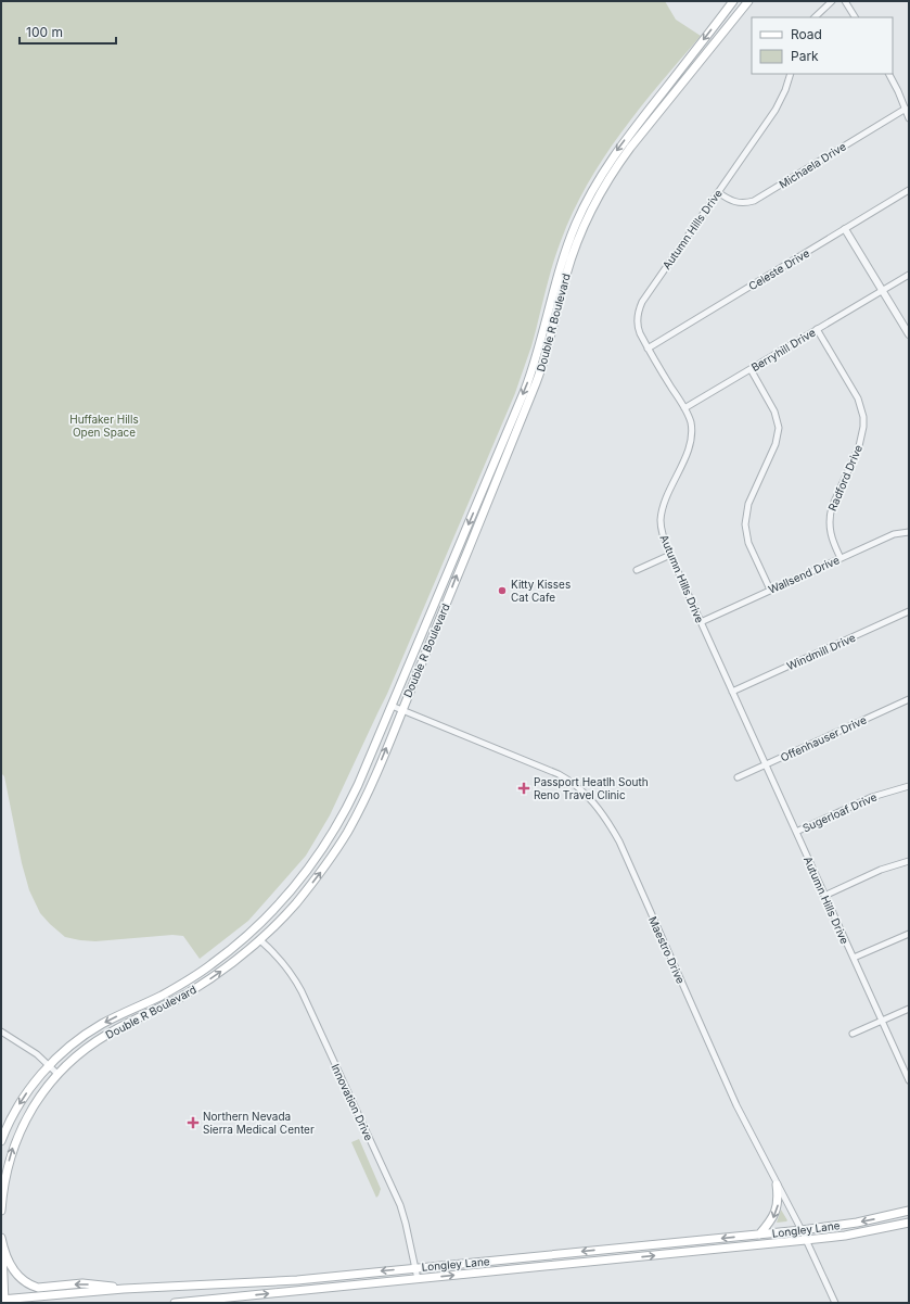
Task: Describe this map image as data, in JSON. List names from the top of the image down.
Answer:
{
  "streets": {
    "main road": ["Double R Boulevard", "Longley Lane"],
    "street": [
      "Michaela Drive",
      "Autumn Hills Drive",
      "Celeste Drive",
      "Berryhill Drive",
      "Radford Drive",
      "Wallsend Drive",
      "Windmill Drive",
      "Offenhauser Drive",
      "Sugerloaf Drive",
      "Maestro Drive",
      "Innovation Drive"
    ]
  },
  "crossings": [
    ["Michaela Drive", "Autumn Hills Drive"],
    ["Autumn Hills Drive", "Celeste Drive"],
    ["Autumn Hills Drive", "Berryhill Drive"],
    ["Autumn Hills Drive", "Wallsend Drive"],
    ["Autumn Hills Drive", "Windmill Drive"],
    ["Autumn Hills Drive", "Offenhauser Drive"],
    ["Autumn Hills Drive", "Sugerloaf Drive"],
    ["Double R Boulevard", "Maestro Drive"],
    ["Double R Boulevard", "Innovation Drive"],
    ["Berryhill Drive", "Radford Drive"],
    ["Radford Drive", "Wallsend Drive"],
    ["Maestro Drive", "Longley Lane"],
    ["Innovation Drive", "Longley Lane"]
  ],
  "parks": ["Huffaker Hills Open Space"],
  "places": {
    "other": ["Kitty Kisses Cat Cafe"],
    "health": ["Passport Heatlh South Reno Travel Clinic", "Northern Nevada Sierra Medical Center"]
  },
  "legend": ["Road", "Park"],
  "scale_bar": "100 m"
}
